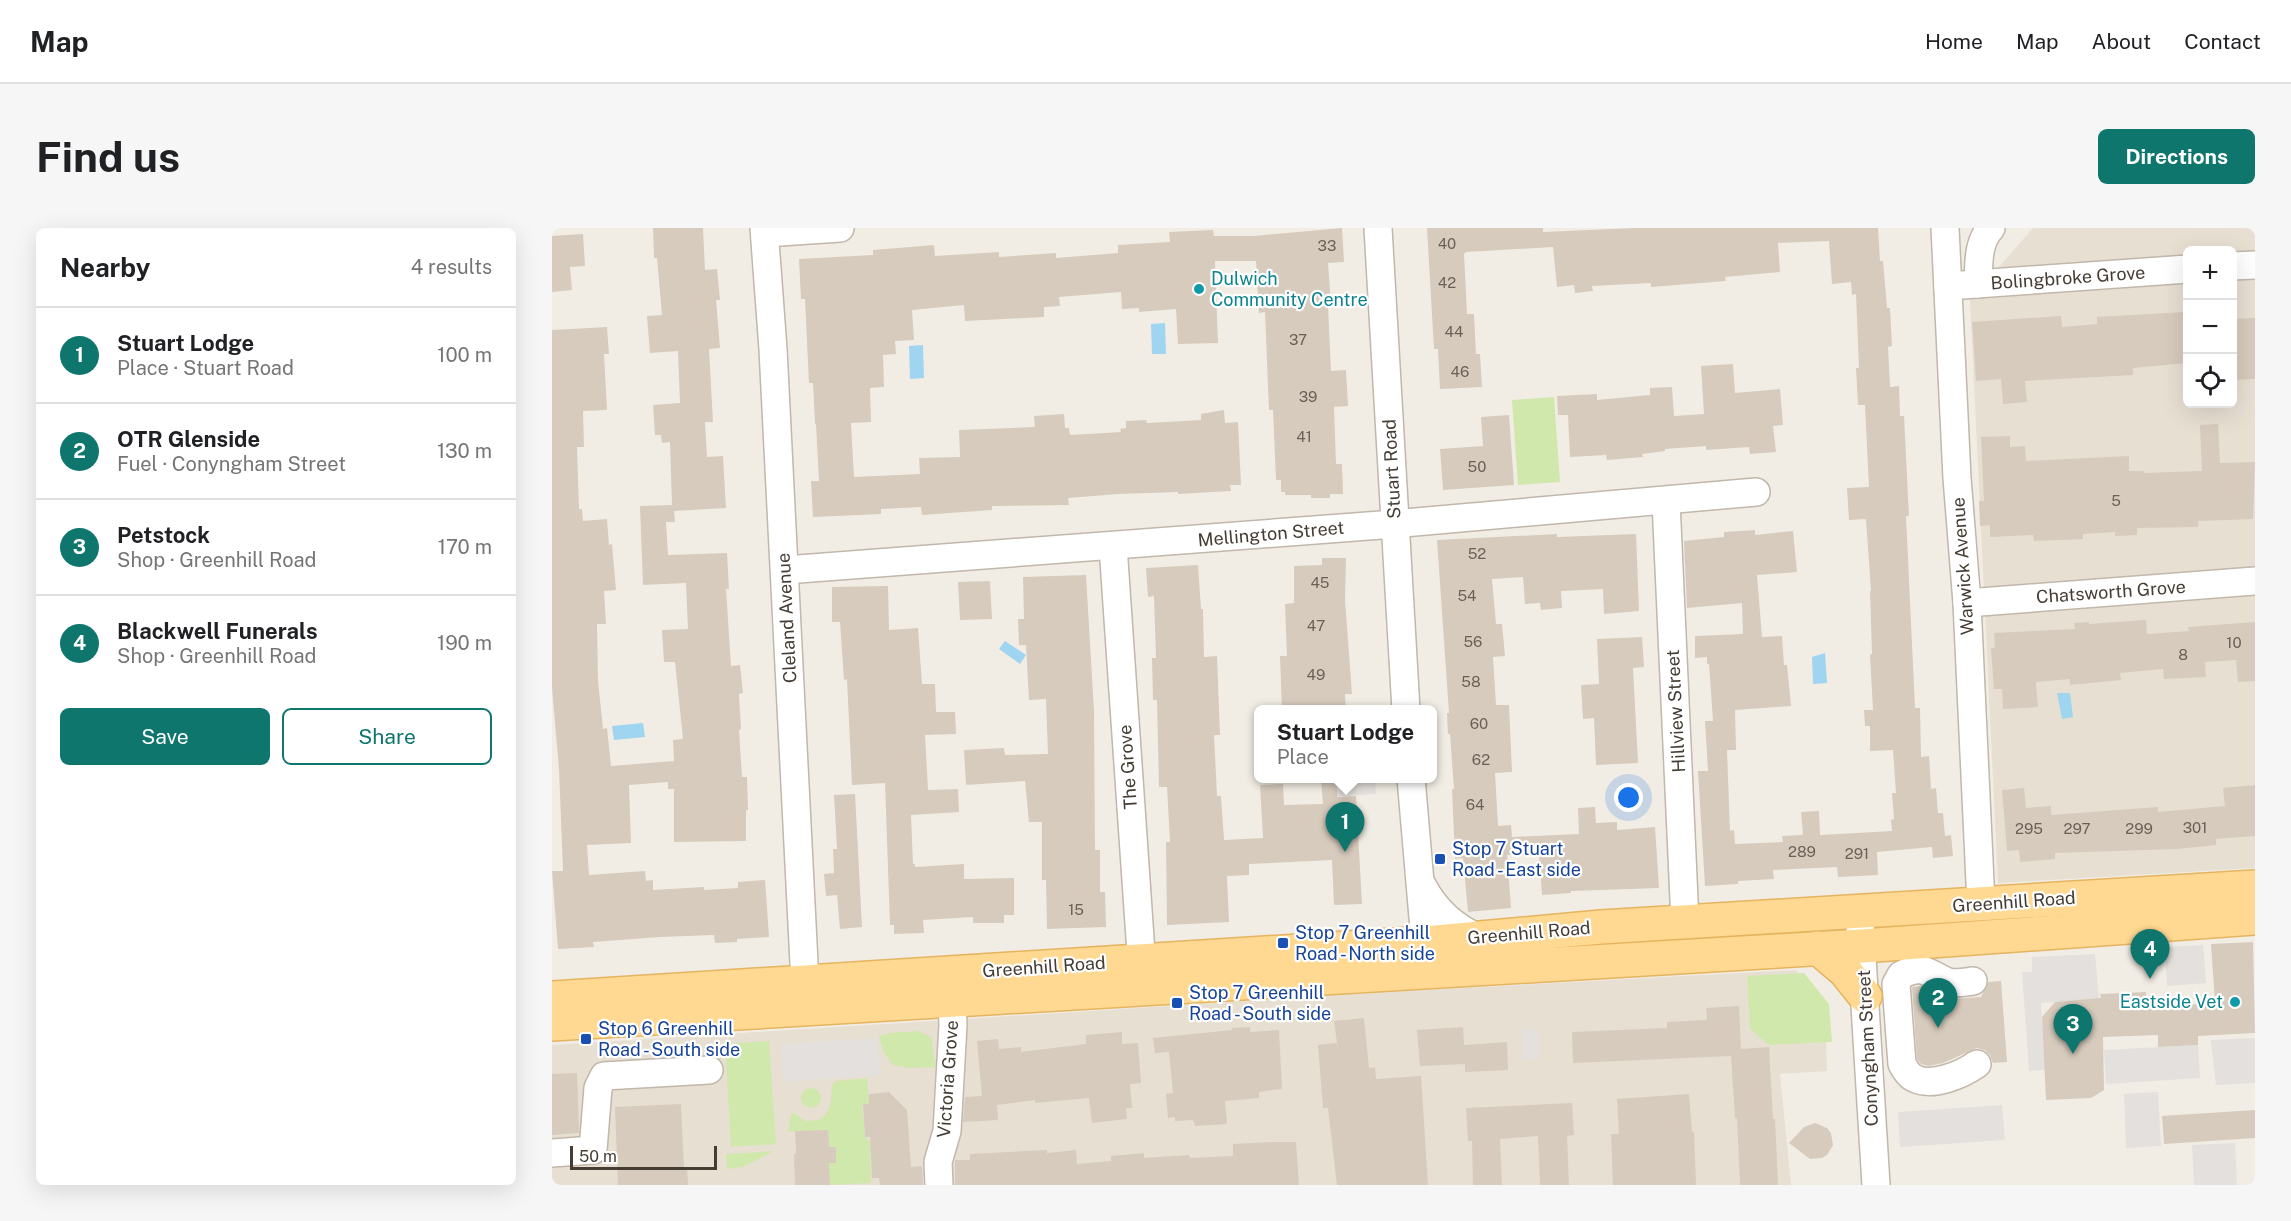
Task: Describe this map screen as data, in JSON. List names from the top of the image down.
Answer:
{
  "streets": {
    "main road": ["Greenhill Road"],
    "street": [
      "Bolingbroke Grove",
      "Stuart Road",
      "Mellington Street",
      "Warwick Avenue",
      "Chatsworth Grove",
      "Cleland Avenue",
      "Hillview Street",
      "The Grove",
      "Conyngham Street",
      "Victoria Grove"
    ]
  },
  "crossings": [
    ["Bolingbroke Grove", "Warwick Avenue"],
    ["Stuart Road", "Mellington Street"],
    ["Mellington Street", "Cleland Avenue"],
    ["Mellington Street", "Hillview Street"],
    ["Mellington Street", "The Grove"],
    ["Warwick Avenue", "Chatsworth Grove"],
    ["Warwick Avenue", "Greenhill Road"],
    ["Cleland Avenue", "Greenhill Road"],
    ["Hillview Street", "Greenhill Road"],
    ["The Grove", "Greenhill Road"],
    ["Greenhill Road", "Conyngham Street"],
    ["Greenhill Road", "Victoria Grove"]
  ],
  "places": {
    "other": ["Dulwich Community Centre", "Eastside Vet"],
    "transit": [
      "Stop 7 Stuart Road - East side",
      "Stop 7 Greenhill Road - North side",
      "Stop 7 Greenhill Road - South side",
      "Stop 6 Greenhill Road - South side"
    ]
  },
  "house_numbers": [
    "40",
    "33",
    "42",
    "44",
    "37",
    "46",
    "39",
    "41",
    "50",
    "5",
    "52",
    "45",
    "54",
    "47",
    "56",
    "10",
    "8",
    "49",
    "58",
    "60",
    "62",
    "64",
    "301",
    "295",
    "297",
    "299",
    "289",
    "291",
    "15"
  ],
  "scale_bar": "50 m",
  "page": {
    "header": "Map",
    "nav": [
      "Home",
      "Map",
      "About",
      "Contact"
    ],
    "buttons": [
      "Directions",
      ["Save", "Share"]
    ],
    "title": "Find us",
    "heading": ["Nearby", "4 results"],
    "map_buttons": ["+", "−"],
    "list": [
      {
        "mark": "1",
        "name": "Stuart Lodge",
        "note": "Place · Stuart Road",
        "value": "100 m"
      },
      {
        "mark": "2",
        "name": "OTR Glenside",
        "note": "Fuel · Conyngham Street",
        "value": "130 m"
      },
      {
        "mark": "3",
        "name": "Petstock",
        "note": "Shop · Greenhill Road",
        "value": "170 m"
      },
      {
        "mark": "4",
        "name": "Blackwell Funerals",
        "note": "Shop · Greenhill Road",
        "value": "190 m"
      }
    ],
    "popup": ["Stuart Lodge", "Place"],
    "pins": [
      "1",
      "4",
      "2",
      "3"
    ],
    "scale": "50 m"
  }
}
